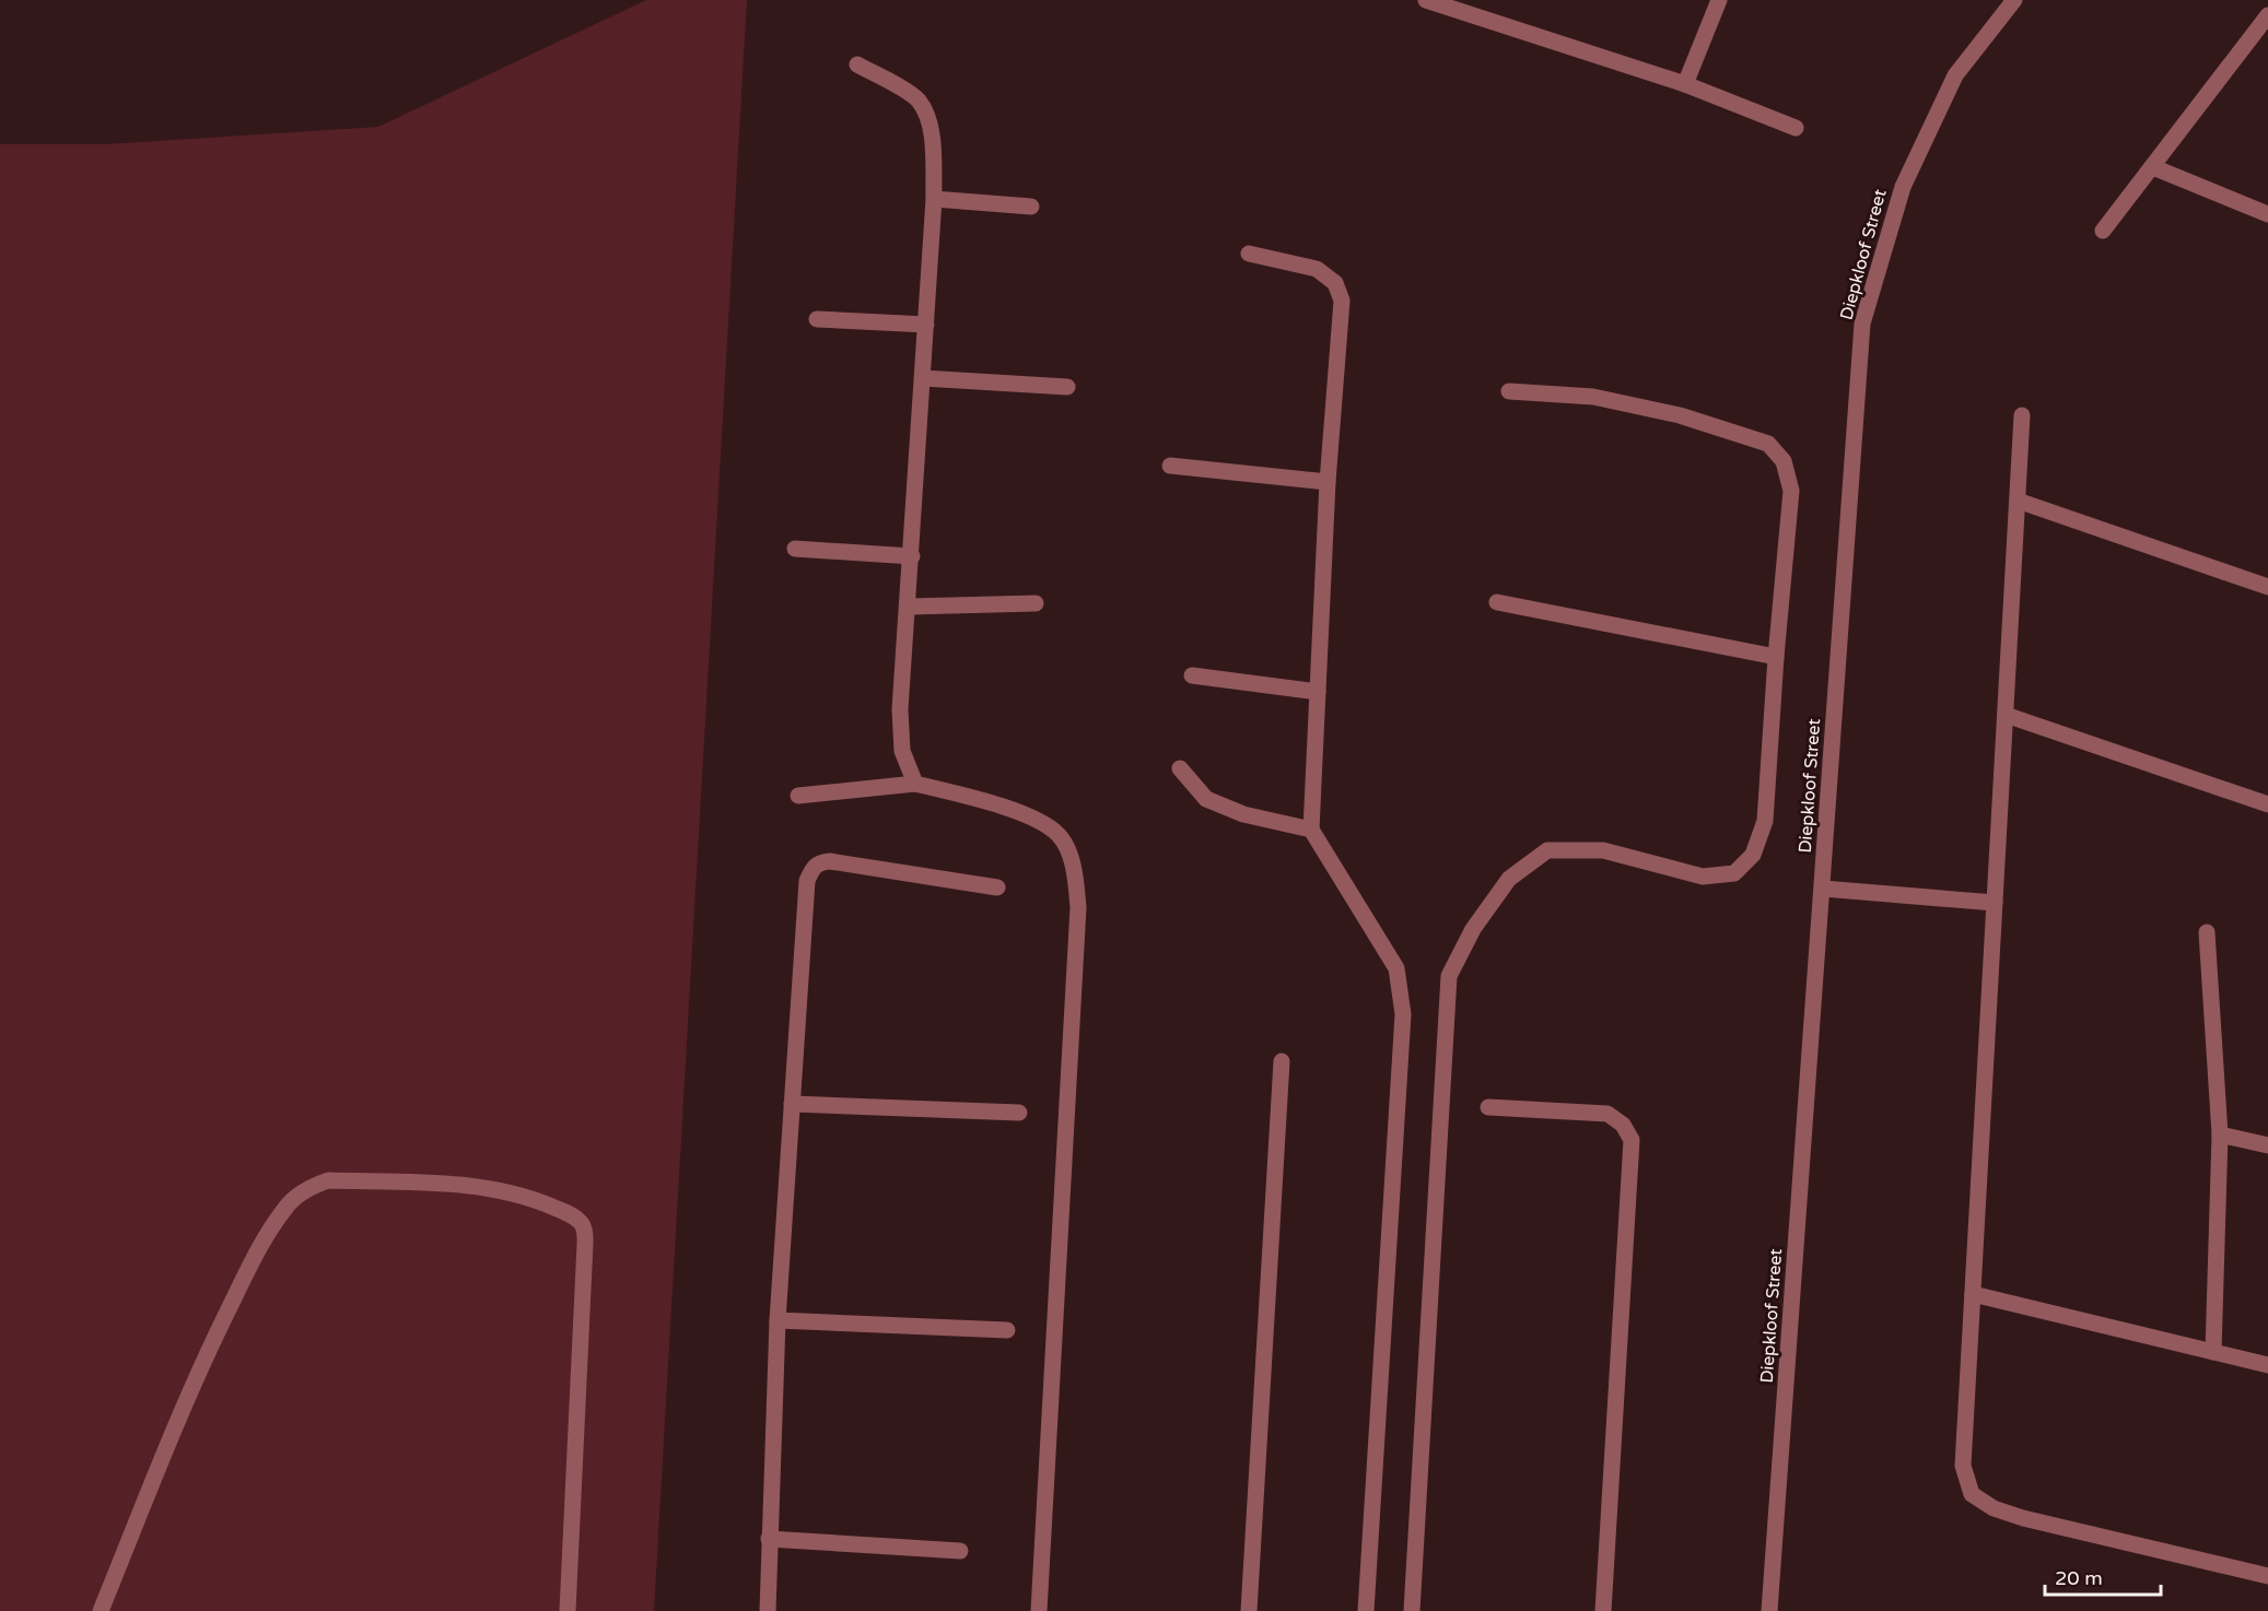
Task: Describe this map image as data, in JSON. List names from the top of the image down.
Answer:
{
  "streets": {
    "street": ["Diepkloof Street"]
  },
  "scale_bar": "20 m"
}
